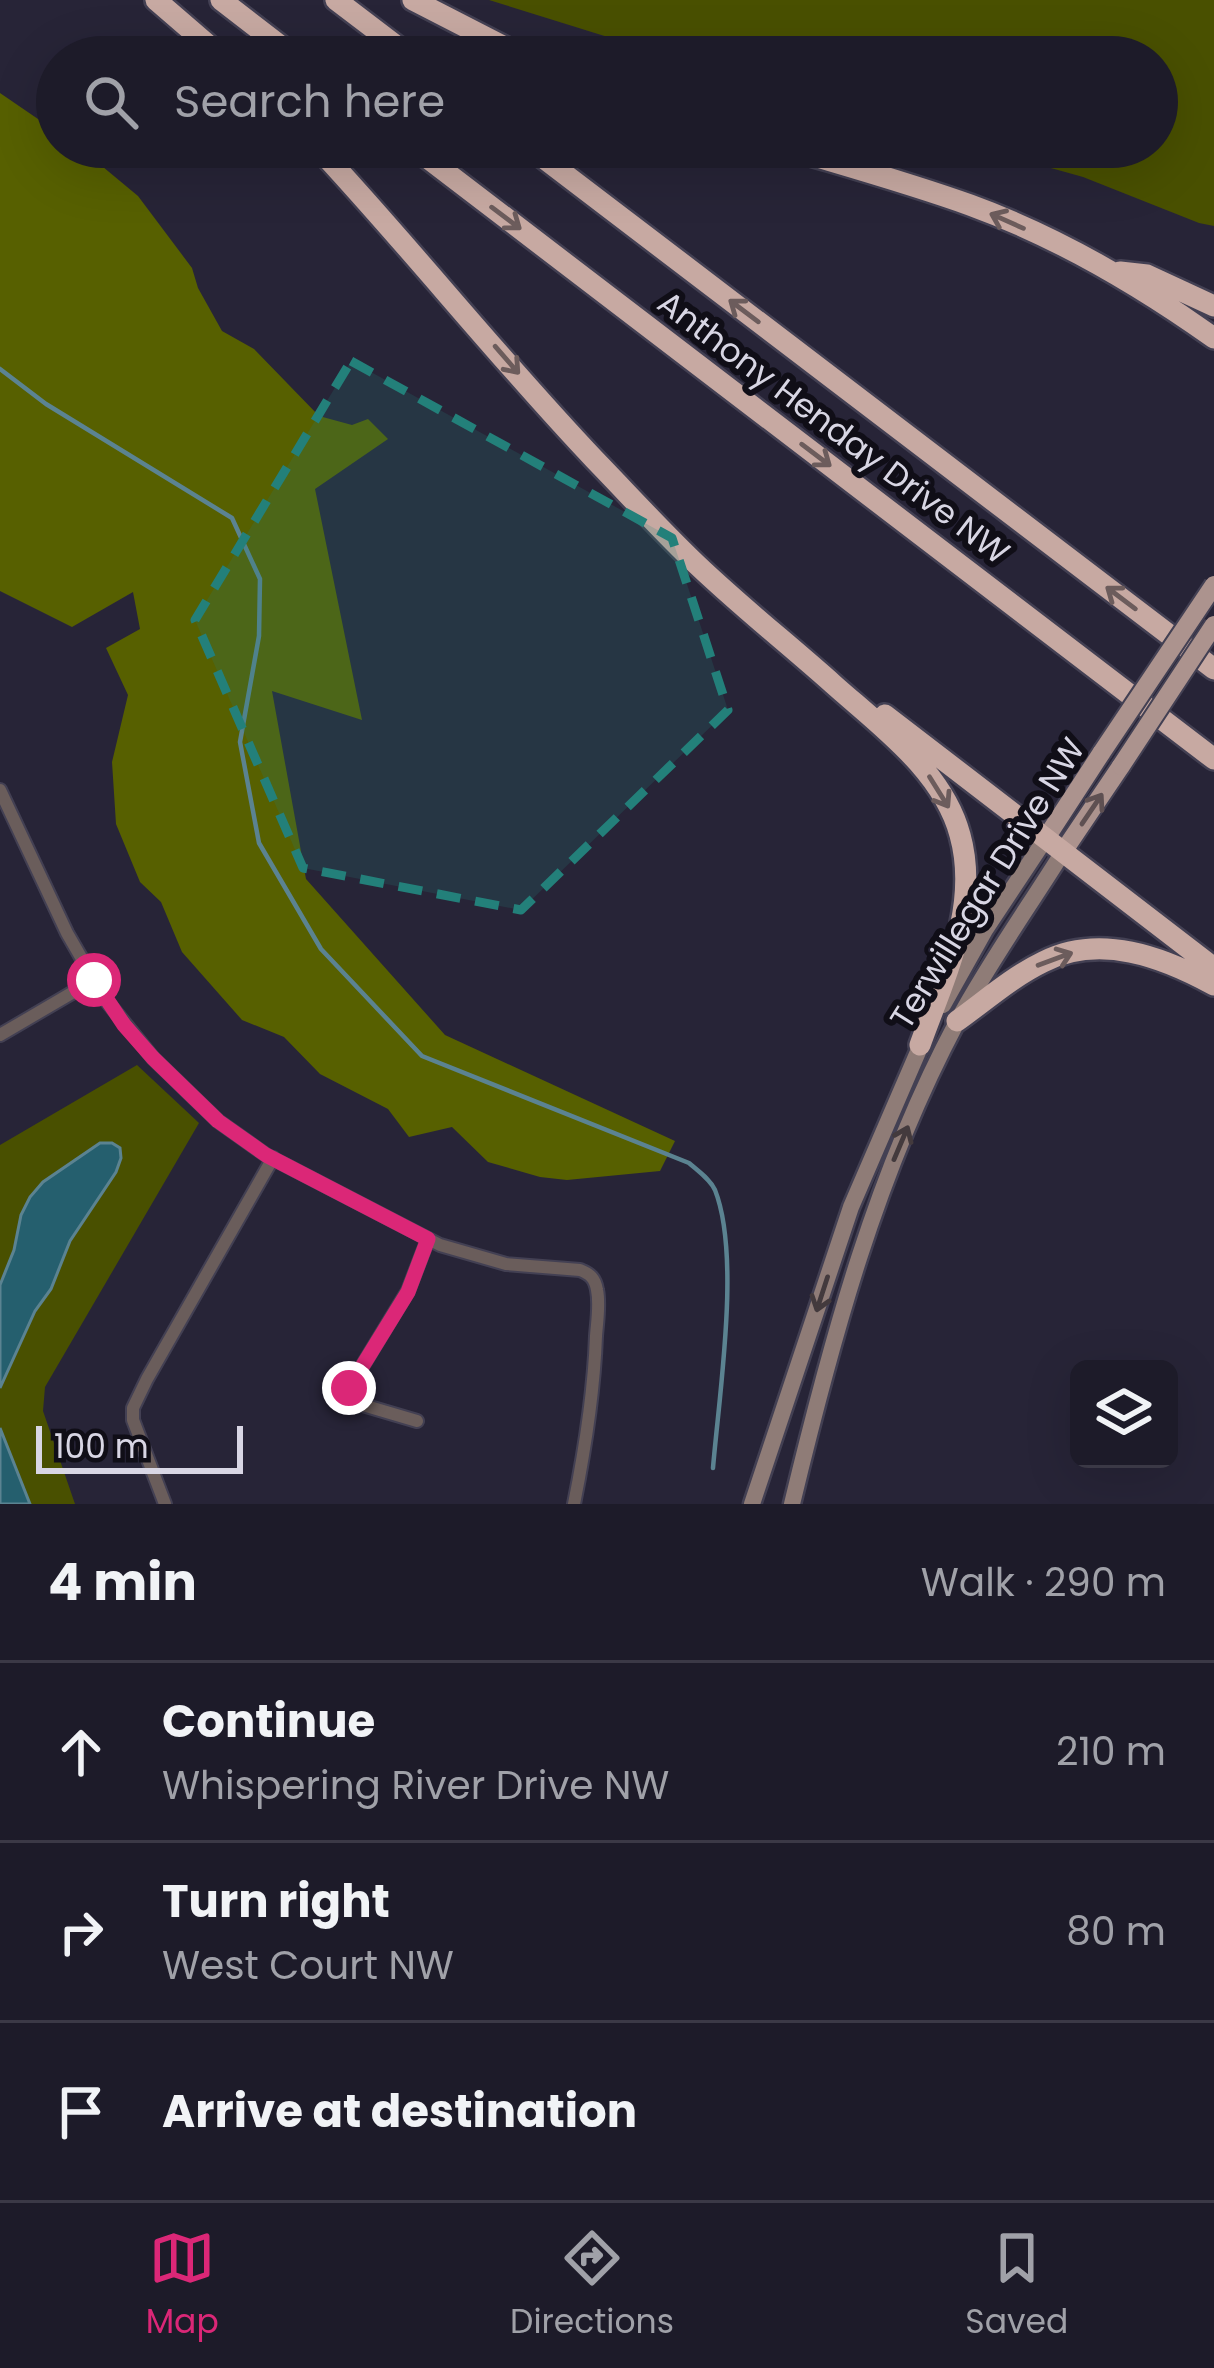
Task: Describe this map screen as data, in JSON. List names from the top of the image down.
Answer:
{
  "streets": {
    "highway": ["Anthony Henday Drive NW"],
    "main road": ["Terwillegar Drive NW"]
  },
  "scale_bar": "100 m",
  "page": {
    "search": "Search here",
    "scale": "100 m",
    "heading": ["4 min", "Walk · 290 m"],
    "list": [
      ["Continue", "Whispering River Drive NW", "210 m"],
      ["Turn right", "West Court NW", "80 m"],
      "Arrive at destination"
    ],
    "nav": ["Map", "Directions", "Saved"]
  }
}
